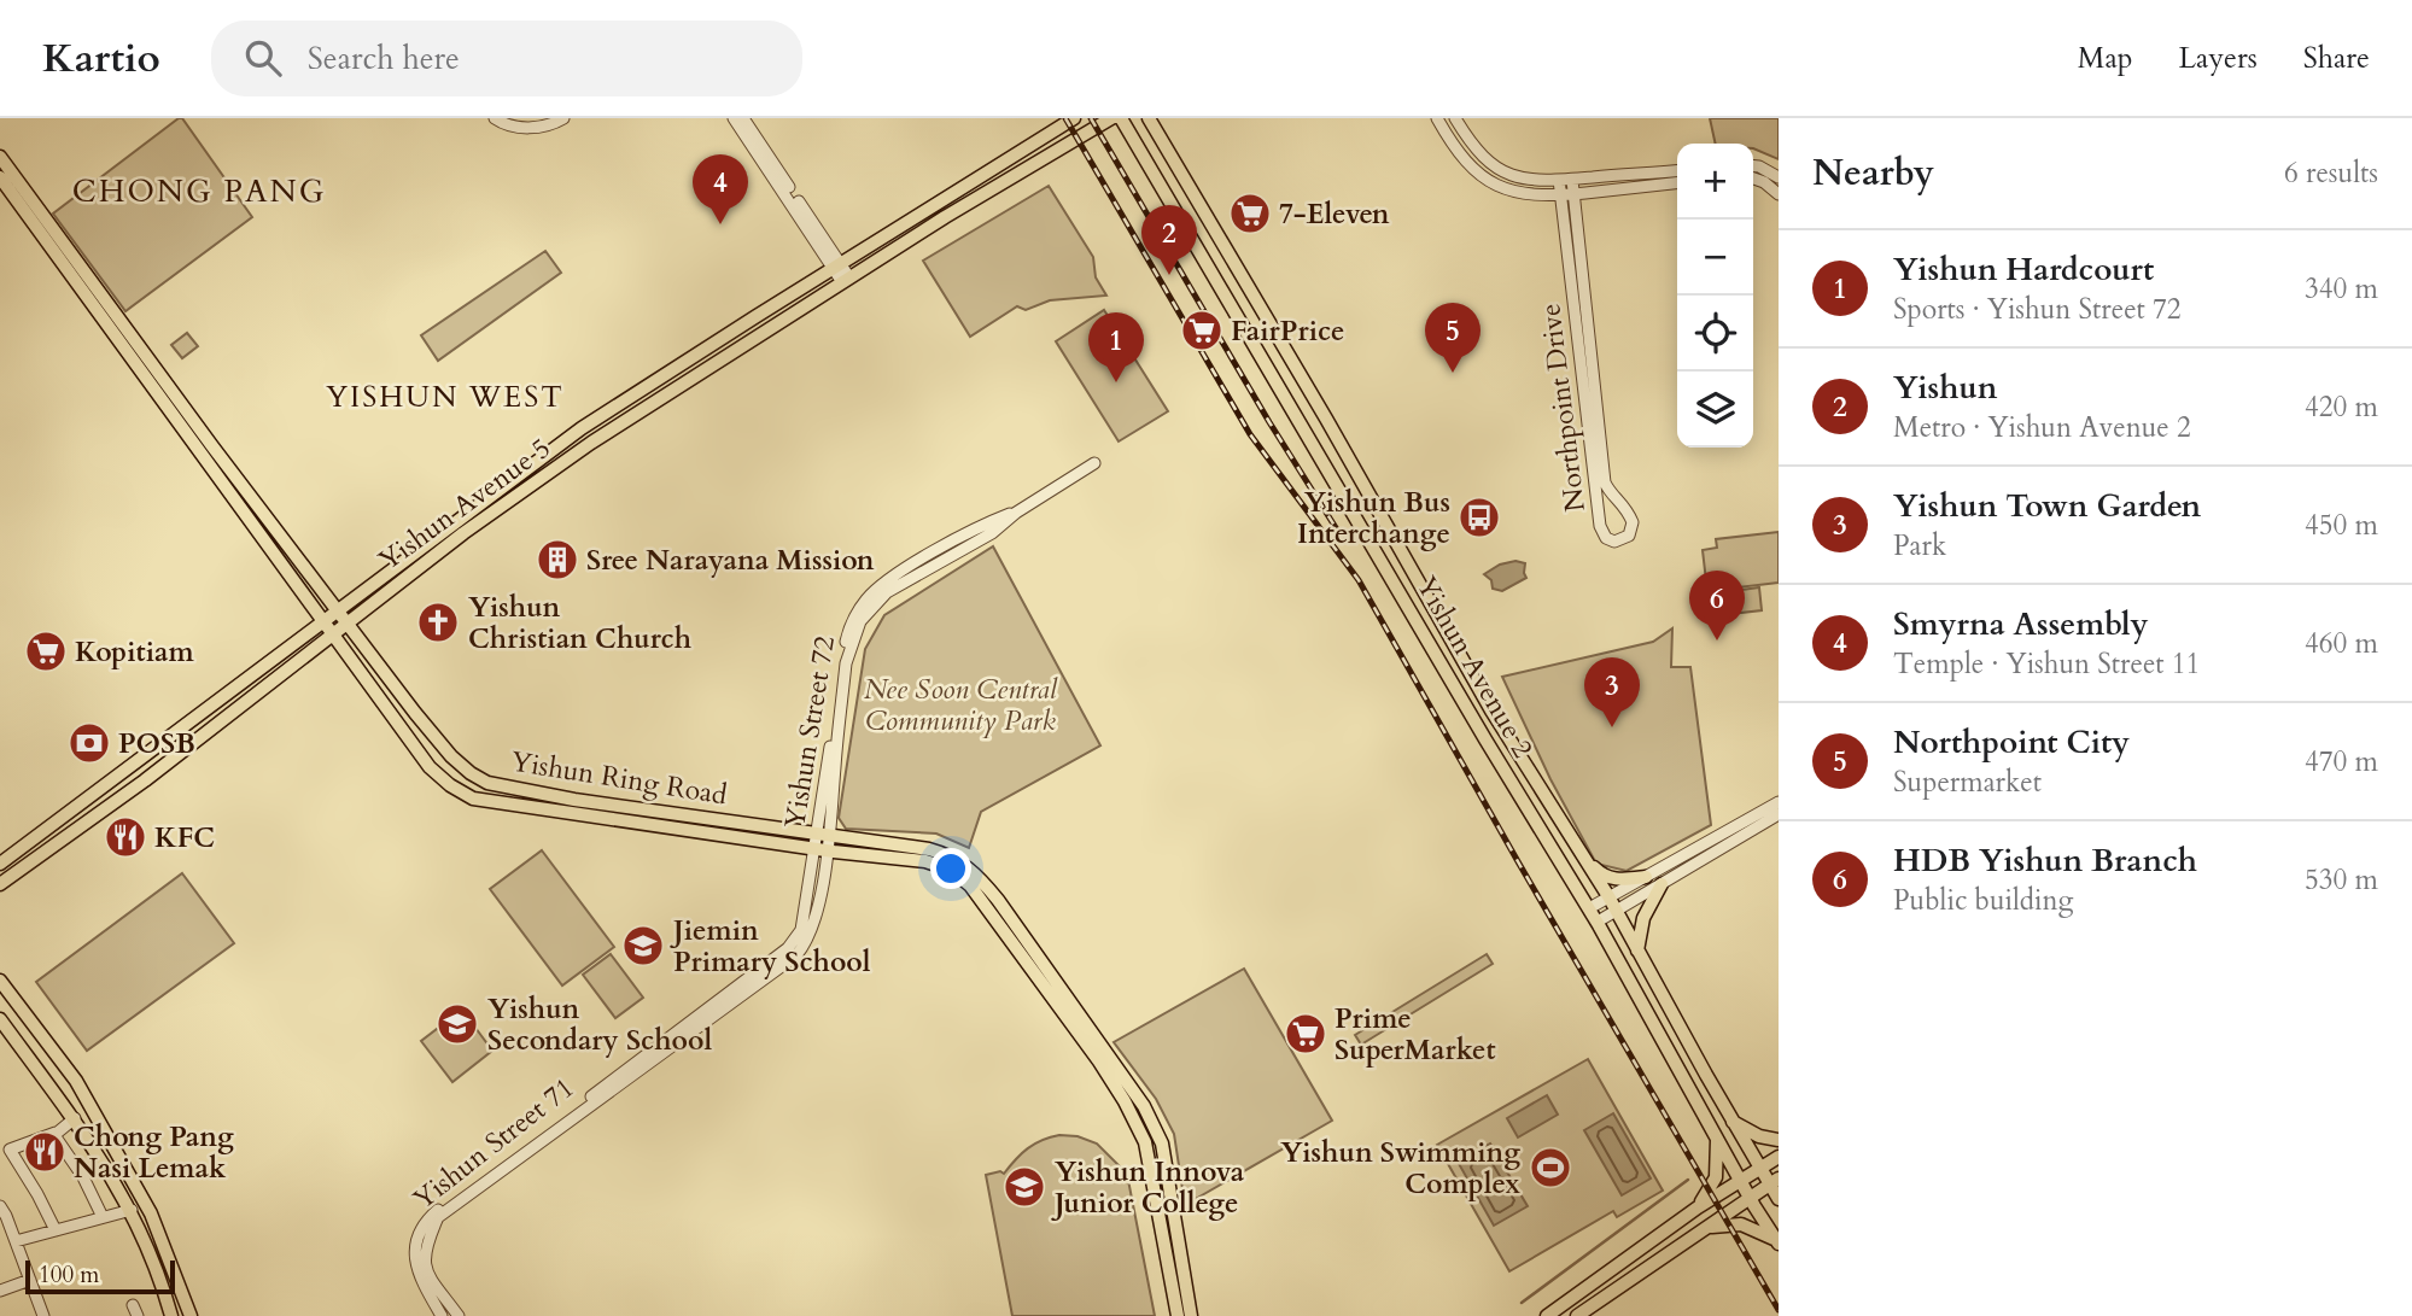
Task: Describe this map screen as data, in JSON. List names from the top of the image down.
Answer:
{
  "streets": {
    "main road": ["Yishun Avenue 5", "Yishun Avenue 2", "Yishun Ring Road"],
    "street": ["Northpoint Drive", "Yishun Street 72", "Yishun Street 71"]
  },
  "crossings": [
    ["Yishun Avenue 5", "Yishun Ring Road"],
    ["Yishun Street 72", "Yishun Ring Road"],
    ["Yishun Street 72", "Yishun Street 71"],
    ["Yishun Ring Road", "Yishun Street 71"]
  ],
  "districts": ["CHONG PANG", "YISHUN WEST"],
  "parks": ["Nee Soon Central Community Park"],
  "places": {
    "supermarket": [
      "7-Eleven",
      "FairPrice",
      "Kopitiam",
      "Prime SuperMarket"
    ],
    "bus stop": ["Yishun Bus Interchange"],
    "building": ["Sree Narayana Mission"],
    "church": ["Yishun Christian Church"],
    "bank": ["POSB"],
    "restaurant": ["KFC", "Chong Pang Nasi Lemak"],
    "school or university": ["Jiemin Primary School", "Yishun Secondary School", "Yishun Innova Junior College"],
    "sports": ["Yishun Swimming Complex"]
  },
  "scale_bar": "100 m",
  "page": {
    "header": "Kartio",
    "search": "Search here",
    "nav": ["Map", "Layers", "Share"],
    "heading": ["Nearby", "6 results"],
    "map_buttons": ["+", "−"],
    "pins": [
      "4",
      "2",
      "5",
      "1",
      "6",
      "3"
    ],
    "list": [
      {
        "mark": "1",
        "name": "Yishun Hardcourt",
        "note": "Sports · Yishun Street 72",
        "value": "340 m"
      },
      {
        "mark": "2",
        "name": "Yishun",
        "note": "Metro · Yishun Avenue 2",
        "value": "420 m"
      },
      {
        "mark": "3",
        "name": "Yishun Town Garden",
        "note": "Park",
        "value": "450 m"
      },
      {
        "mark": "4",
        "name": "Smyrna Assembly",
        "note": "Temple · Yishun Street 11",
        "value": "460 m"
      },
      {
        "mark": "5",
        "name": "Northpoint City",
        "note": "Supermarket",
        "value": "470 m"
      },
      {
        "mark": "6",
        "name": "HDB Yishun Branch",
        "note": "Public building",
        "value": "530 m"
      }
    ],
    "scale": "100 m"
  }
}
